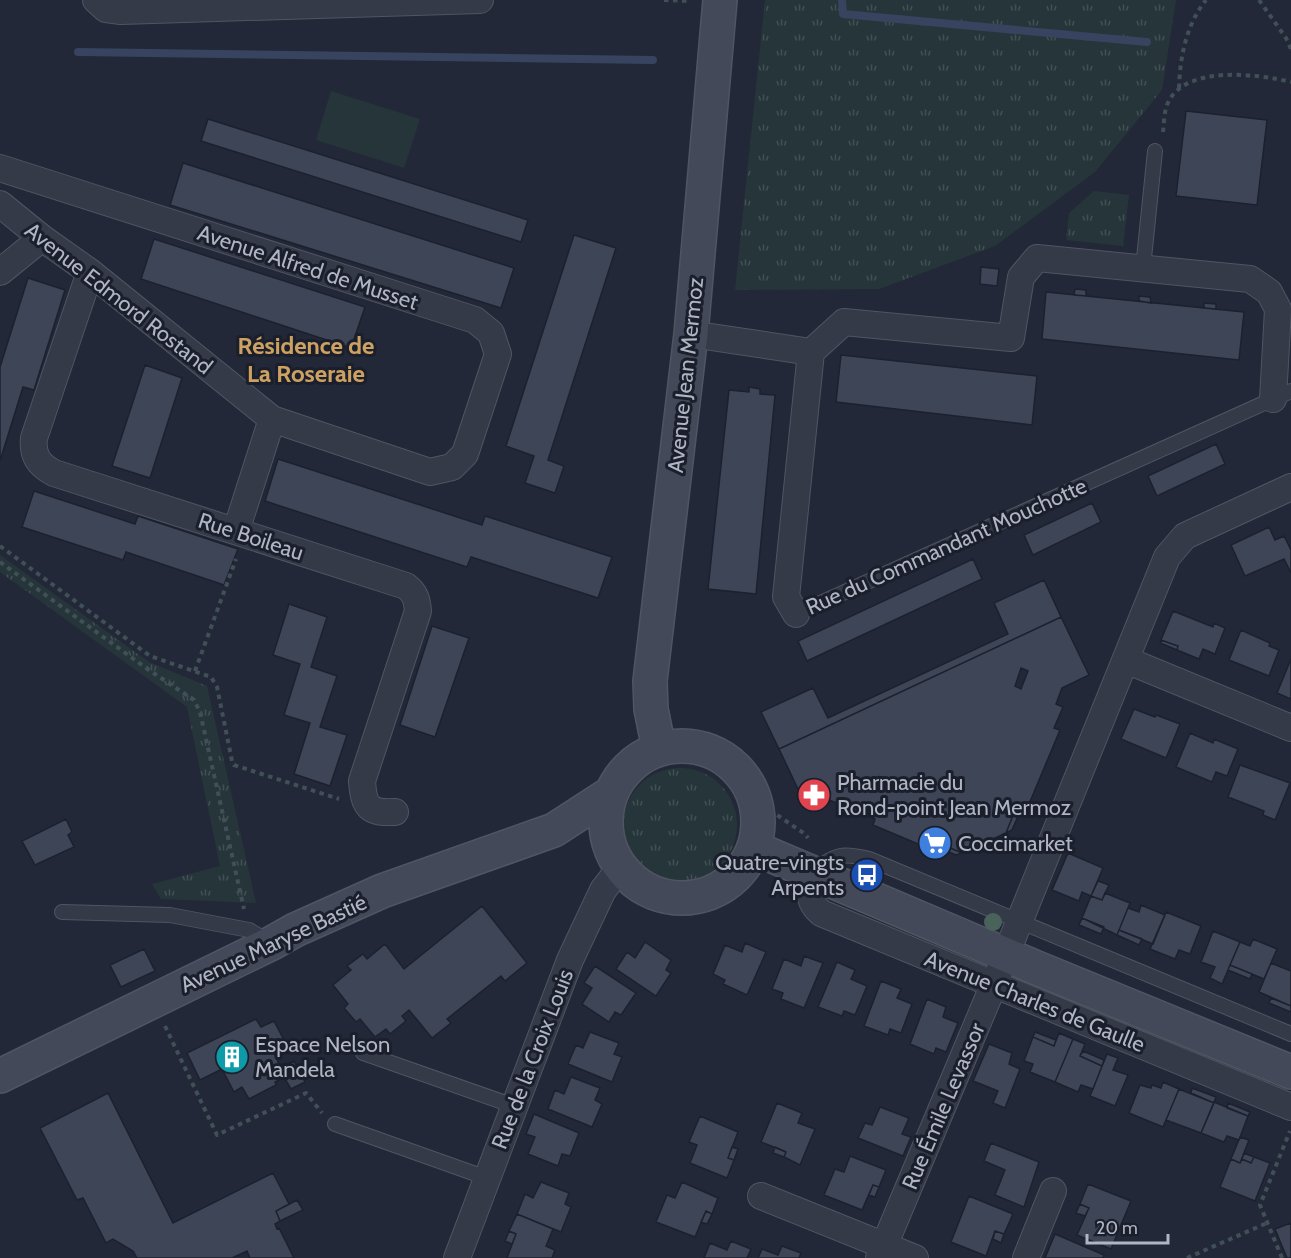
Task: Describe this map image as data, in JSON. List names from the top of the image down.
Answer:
{
  "streets": {
    "street": [
      "Avenue Alfred de Musset",
      "Avenue Edmord Rostand",
      "Avenue Jean Mermoz",
      "Rue Boileau",
      "Rue du Commandant Mouchotte",
      "Avenue Maryse Bastié",
      "Avenue Charles de Gaulle",
      "Rue de la Croix Louis",
      "Rue Émile Levassor"
    ]
  },
  "crossings": [
    ["Avenue Alfred de Musset", "Avenue Edmord Rostand"],
    ["Avenue Edmord Rostand", "Rue Boileau"],
    ["Avenue Jean Mermoz", "Avenue Maryse Bastié"],
    ["Avenue Jean Mermoz", "Avenue Charles de Gaulle"],
    ["Avenue Jean Mermoz", "Rue de la Croix Louis"],
    ["Avenue Maryse Bastié", "Avenue Charles de Gaulle"],
    ["Avenue Maryse Bastié", "Rue de la Croix Louis"],
    ["Avenue Charles de Gaulle", "Rue de la Croix Louis"],
    ["Avenue Charles de Gaulle", "Rue Émile Levassor"]
  ],
  "districts": ["Résidence de La Roseraie"],
  "places": {
    "pharmacy": ["Pharmacie du Rond-point Jean Mermoz"],
    "supermarket": ["Coccimarket"],
    "bus stop": ["Quatre-vingts Arpents"],
    "building": ["Espace Nelson Mandela"]
  },
  "scale_bar": "20 m"
}
